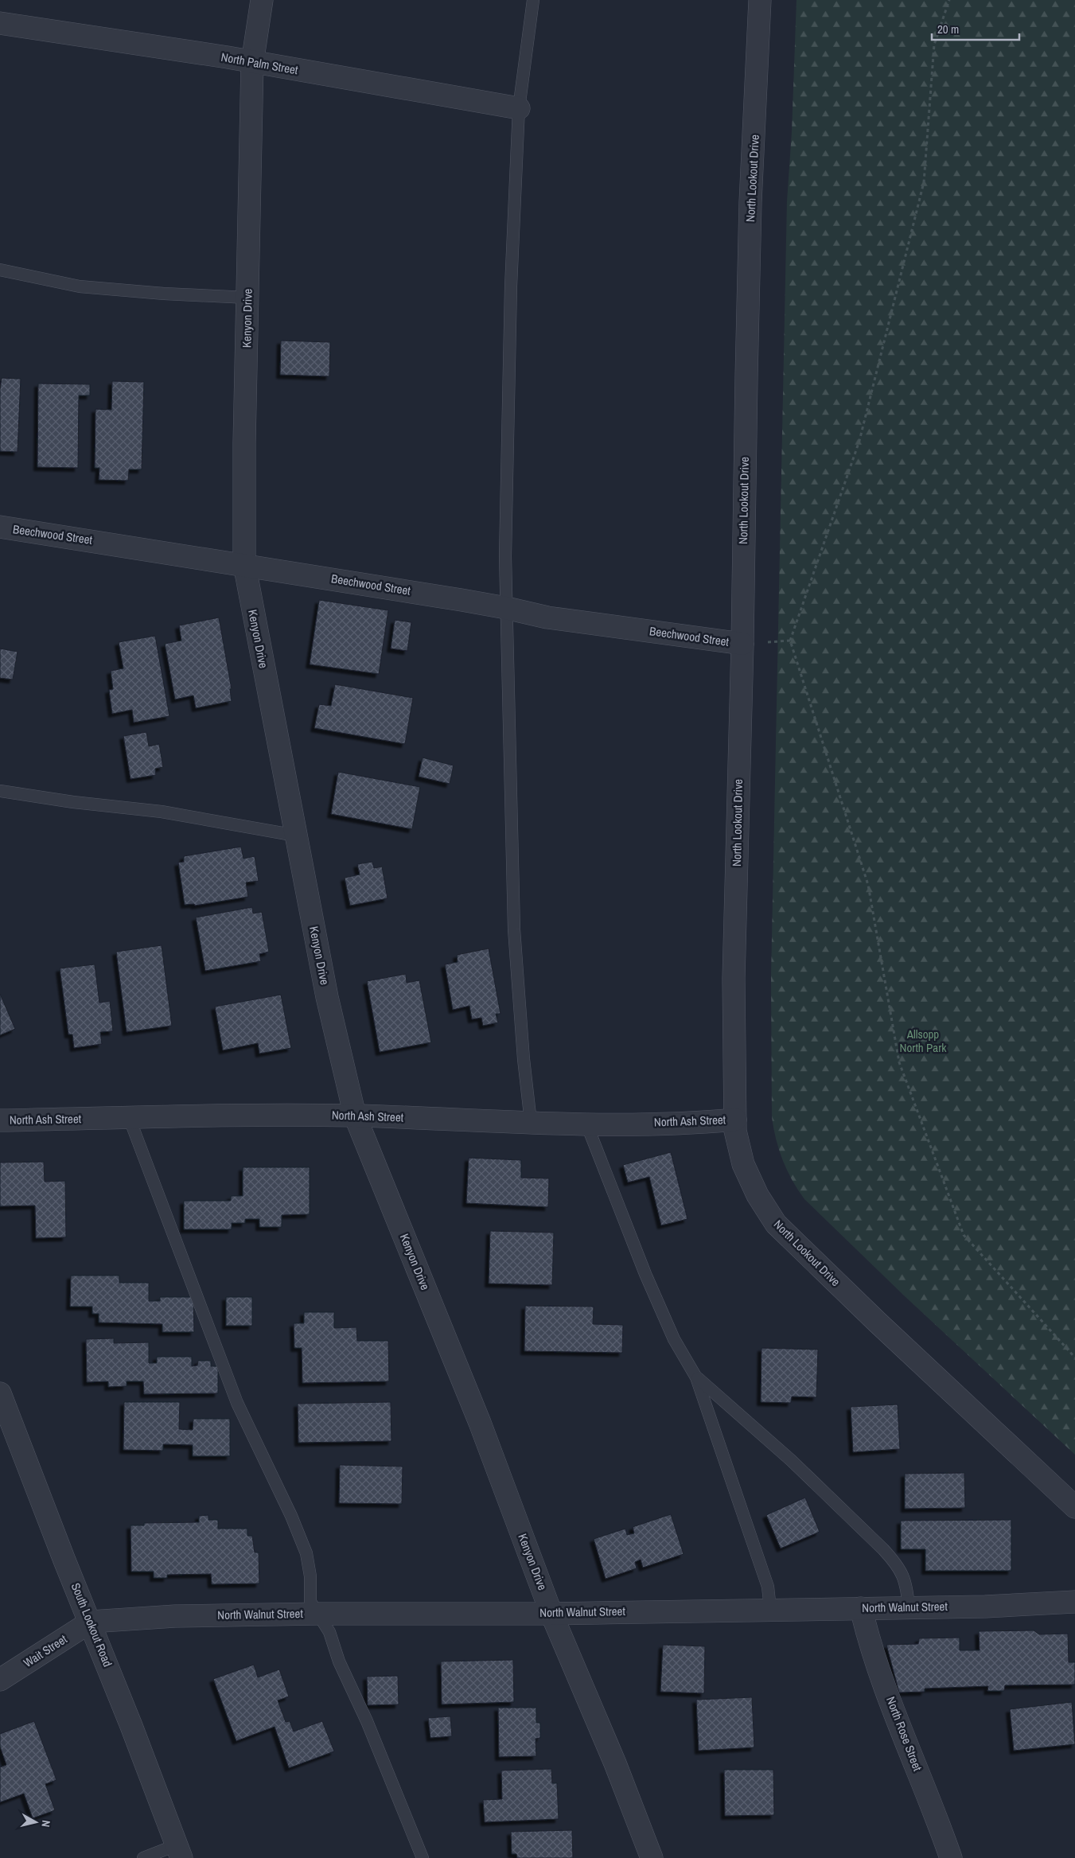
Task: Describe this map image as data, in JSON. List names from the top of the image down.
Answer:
{
  "streets": {
    "street": [
      "North Palm Street",
      "North Lookout Drive",
      "Kenyon Drive",
      "Beechwood Street",
      "North Ash Street",
      "North Walnut Street",
      "South Lookout Road",
      "Wait Street",
      "North Rose Street"
    ]
  },
  "crossings": [
    ["North Palm Street", "Kenyon Drive"],
    ["North Lookout Drive", "Beechwood Street"],
    ["North Lookout Drive", "North Ash Street"],
    ["Kenyon Drive", "Beechwood Street"],
    ["Kenyon Drive", "North Ash Street"],
    ["Kenyon Drive", "North Walnut Street"],
    ["North Walnut Street", "South Lookout Road"],
    ["North Walnut Street", "Wait Street"],
    ["North Walnut Street", "North Rose Street"],
    ["South Lookout Road", "Wait Street"]
  ],
  "parks": ["Allsopp North Park"],
  "scale_bar": "20 m",
  "north": "right"
}
